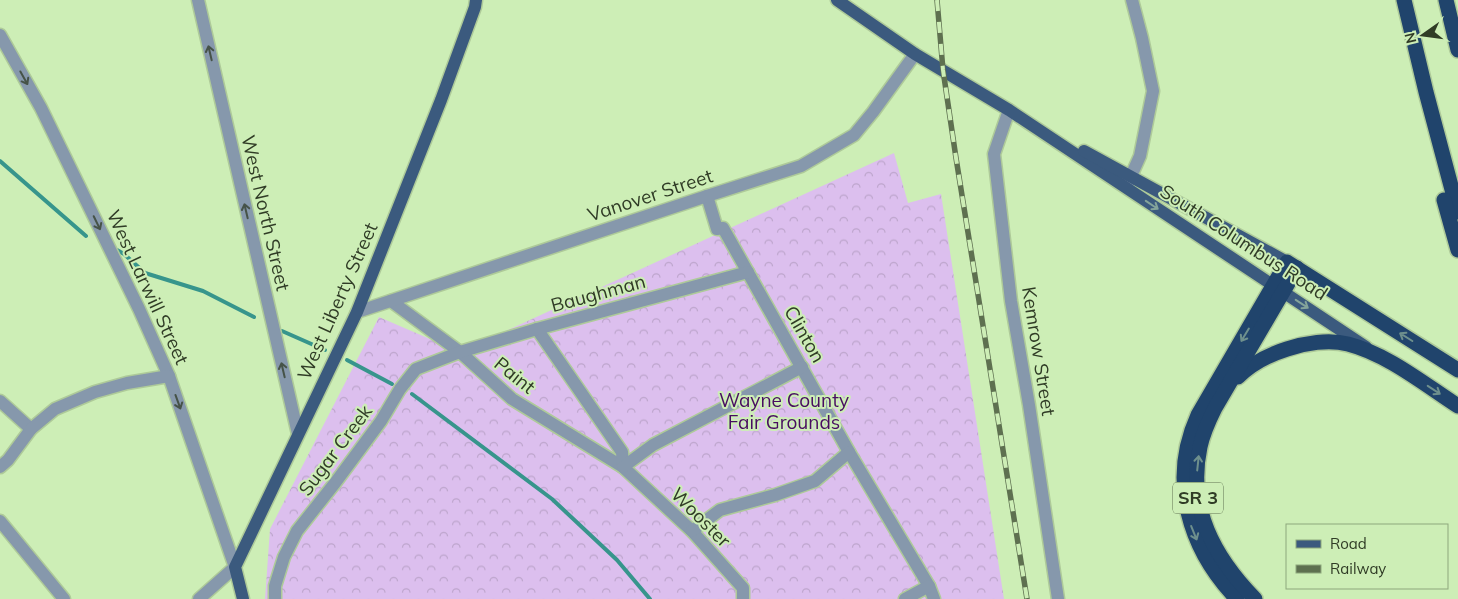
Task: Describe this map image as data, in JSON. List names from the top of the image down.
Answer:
{
  "streets": {
    "highway": ["South Columbus Road", "SR 3"],
    "main road": ["West Liberty Street"],
    "street": [
      "Vanover Street",
      "West North Street",
      "West Larwill Street",
      "Baughman",
      "Clinton",
      "Kemrow Street",
      "Paint",
      "Sugar Creek",
      "Wooster"
    ]
  },
  "crossings": [
    ["Vanover Street", "South Columbus Road"],
    ["Vanover Street", "West Liberty Street"],
    ["Vanover Street", "Clinton"],
    ["Vanover Street", "Paint"],
    ["West North Street", "West Liberty Street"],
    ["South Columbus Road", "Kemrow Street"],
    ["South Columbus Road", "SR 3"],
    ["West Larwill Street", "West Liberty Street"],
    ["Baughman", "Clinton"],
    ["Baughman", "Paint"],
    ["Baughman", "Sugar Creek"],
    ["Paint", "Sugar Creek"],
    ["Paint", "Wooster"]
  ],
  "one_way": ["West North Street", "West Larwill Street"],
  "parks": ["Wayne County Fair Grounds"],
  "legend": ["Road", "Railway"],
  "north": "left"
}
